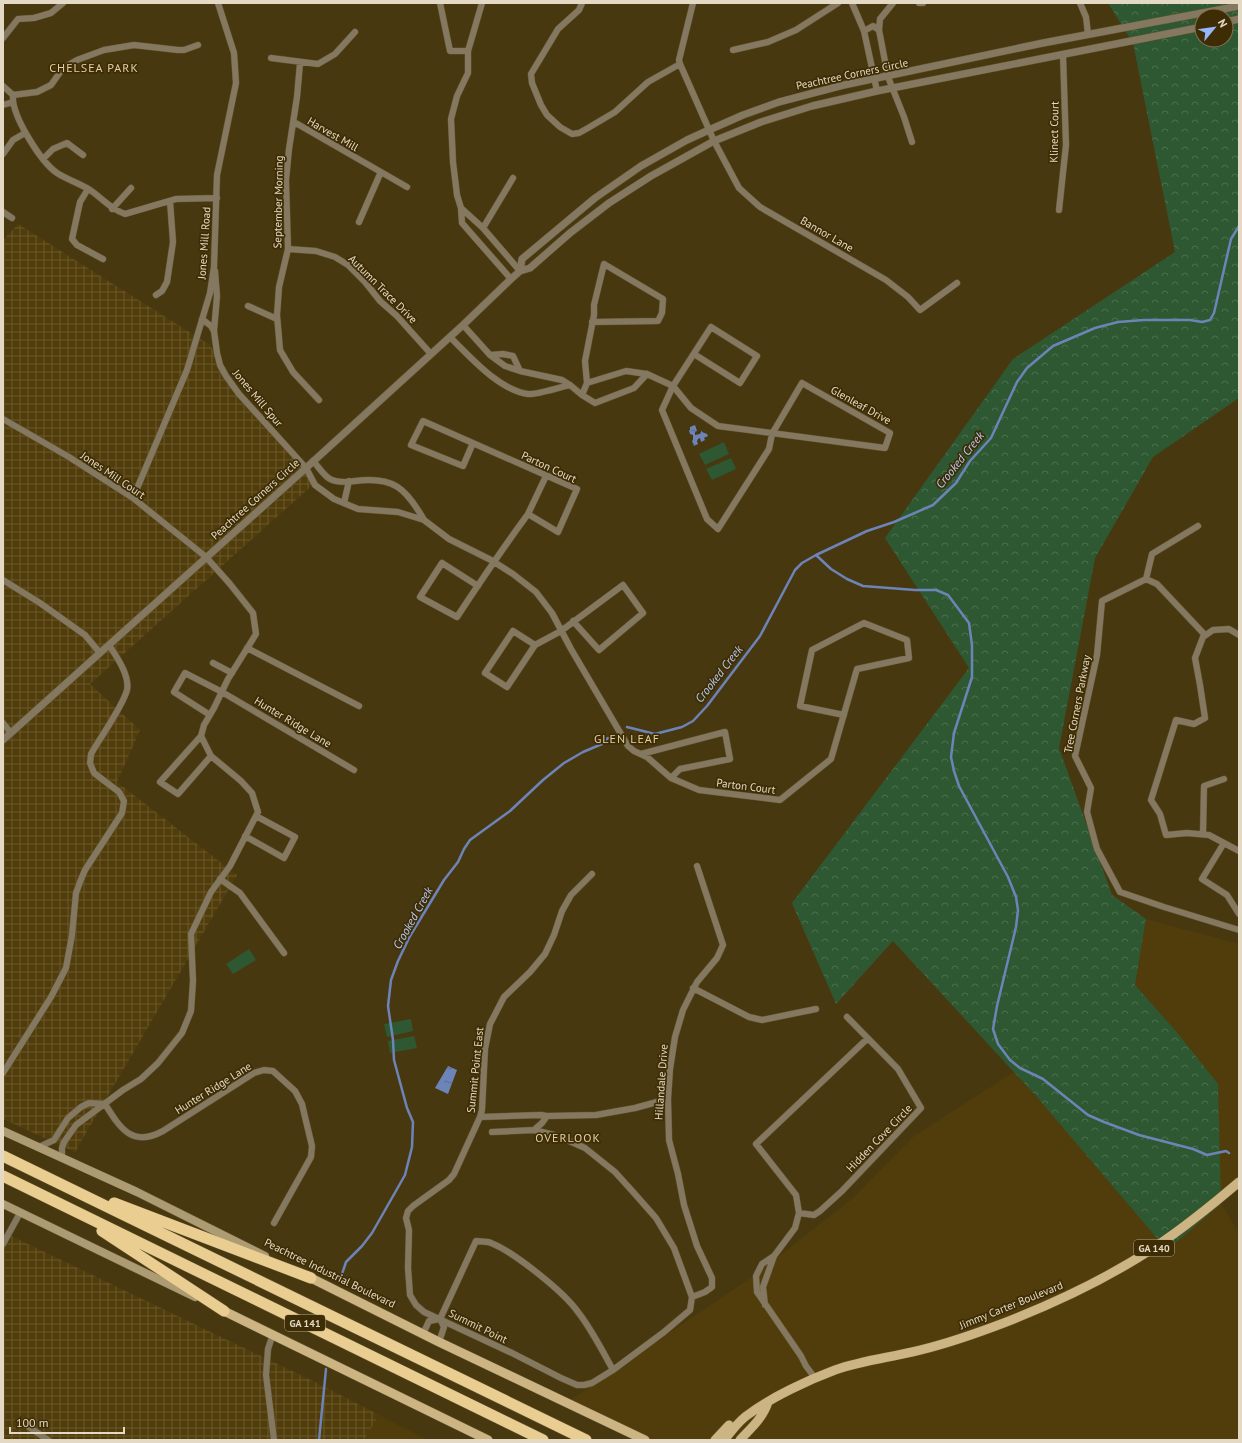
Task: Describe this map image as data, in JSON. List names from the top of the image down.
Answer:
{
  "streets": {
    "highway": ["GA 141"],
    "main road": ["GA 140", "Peachtree Industrial Boulevard", "Jimmy Carter Boulevard"],
    "street": [
      "Peachtree Corners Circle",
      "Klinect Court",
      "Harvest Mill",
      "September Morning",
      "Bannor Lane",
      "Jones Mill Road",
      "Autumn Trace Drive",
      "Jones Mill Spur",
      "Glenleaf Drive",
      "Parton Court",
      "Jones Mill Court",
      "Tree Corners Parkway",
      "Hunter Ridge Lane",
      "Summit Point East",
      "Hillandale Drive",
      "Hidden Cove Circle",
      "Summit Point"
    ]
  },
  "crossings": [
    ["Peachtree Corners Circle", "Klinect Court"],
    ["Peachtree Corners Circle", "Bannor Lane"],
    ["Peachtree Corners Circle", "Autumn Trace Drive"],
    ["Peachtree Corners Circle", "Jones Mill Spur"],
    ["Peachtree Corners Circle", "Parton Court"],
    ["Peachtree Corners Circle", "Jones Mill Court"],
    ["Harvest Mill", "September Morning"],
    ["September Morning", "Autumn Trace Drive"],
    ["Jones Mill Road", "Jones Mill Spur"],
    ["Jones Mill Road", "Jones Mill Court"],
    ["Jones Mill Spur", "Parton Court"],
    ["Summit Point East", "Summit Point"],
    ["Hillandale Drive", "Summit Point"]
  ],
  "districts": ["CHELSEA PARK", "GLEN LEAF", "OVERLOOK"],
  "water": ["Crooked Creek"],
  "scale_bar": "100 m",
  "north": "top right"
}
